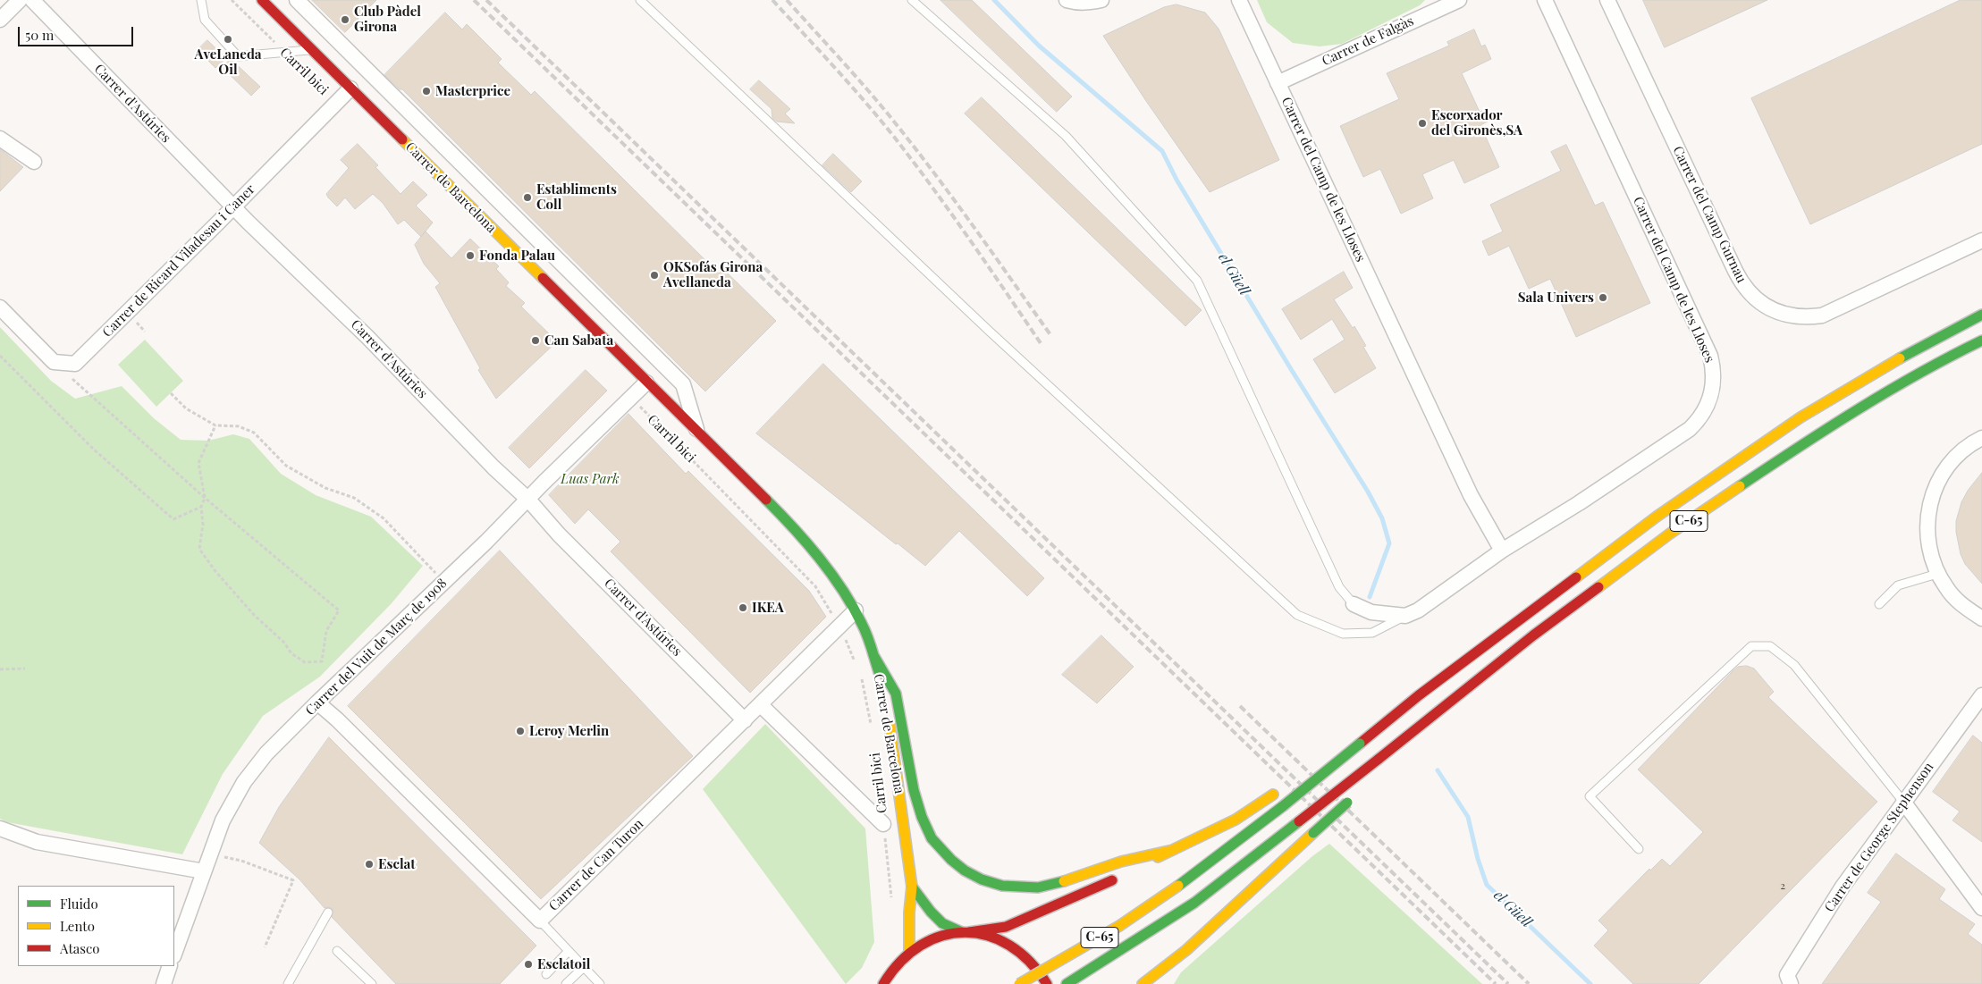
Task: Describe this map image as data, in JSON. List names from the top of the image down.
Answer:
{
  "streets": {
    "main road": ["Carrer de Barcelona", "C-65"],
    "street": [
      "Carrer de Falgàs",
      "Carrer d'Astúries",
      "Carrer del Camp de les Lloses",
      "Carrer del Camp Gurnau",
      "Carrer de Ricard Viladesau i Caner",
      "Carrer del Vuit de Març de 1908",
      "Carrer de George Stephenson",
      "Carrer de Can Turon"
    ],
    "path": ["Carril bici"]
  },
  "crossings": [
    ["Carrer de Falgàs", "Carrer del Camp de les Lloses"],
    ["Carril bici", "Carrer de Ricard Viladesau i Caner"],
    ["Carril bici", "Carrer del Vuit de Març de 1908"],
    ["Carril bici", "Carrer de Can Turon"],
    ["Carrer d'Astúries", "Carrer de Ricard Viladesau i Caner"],
    ["Carrer d'Astúries", "Carrer del Vuit de Març de 1908"],
    ["Carrer d'Astúries", "Carrer de Can Turon"],
    ["Carrer de Barcelona", "Carrer de Ricard Viladesau i Caner"],
    ["Carrer de Barcelona", "Carrer del Vuit de Març de 1908"],
    ["Carrer de Barcelona", "Carrer de Can Turon"],
    ["Carrer del Vuit de Març de 1908", "Carrer de Can Turon"]
  ],
  "water": ["el Güell"],
  "parks": ["Luas Park"],
  "places": [
    "Club Pàdel Girona",
    "AveLaneda Oil",
    "Masterprice",
    "Escorxador del Gironès,SA",
    "Establiments Coll",
    "Fonda Palau",
    "OKSofás Girona Avellaneda",
    "Sala Univers",
    "Can Sabata",
    "IKEA",
    "Leroy Merlin",
    "Esclat",
    "Esclatoil"
  ],
  "house_numbers": ["2"],
  "legend": ["Fluido", "Lento", "Atasco"],
  "scale_bar": "50 m"
}
